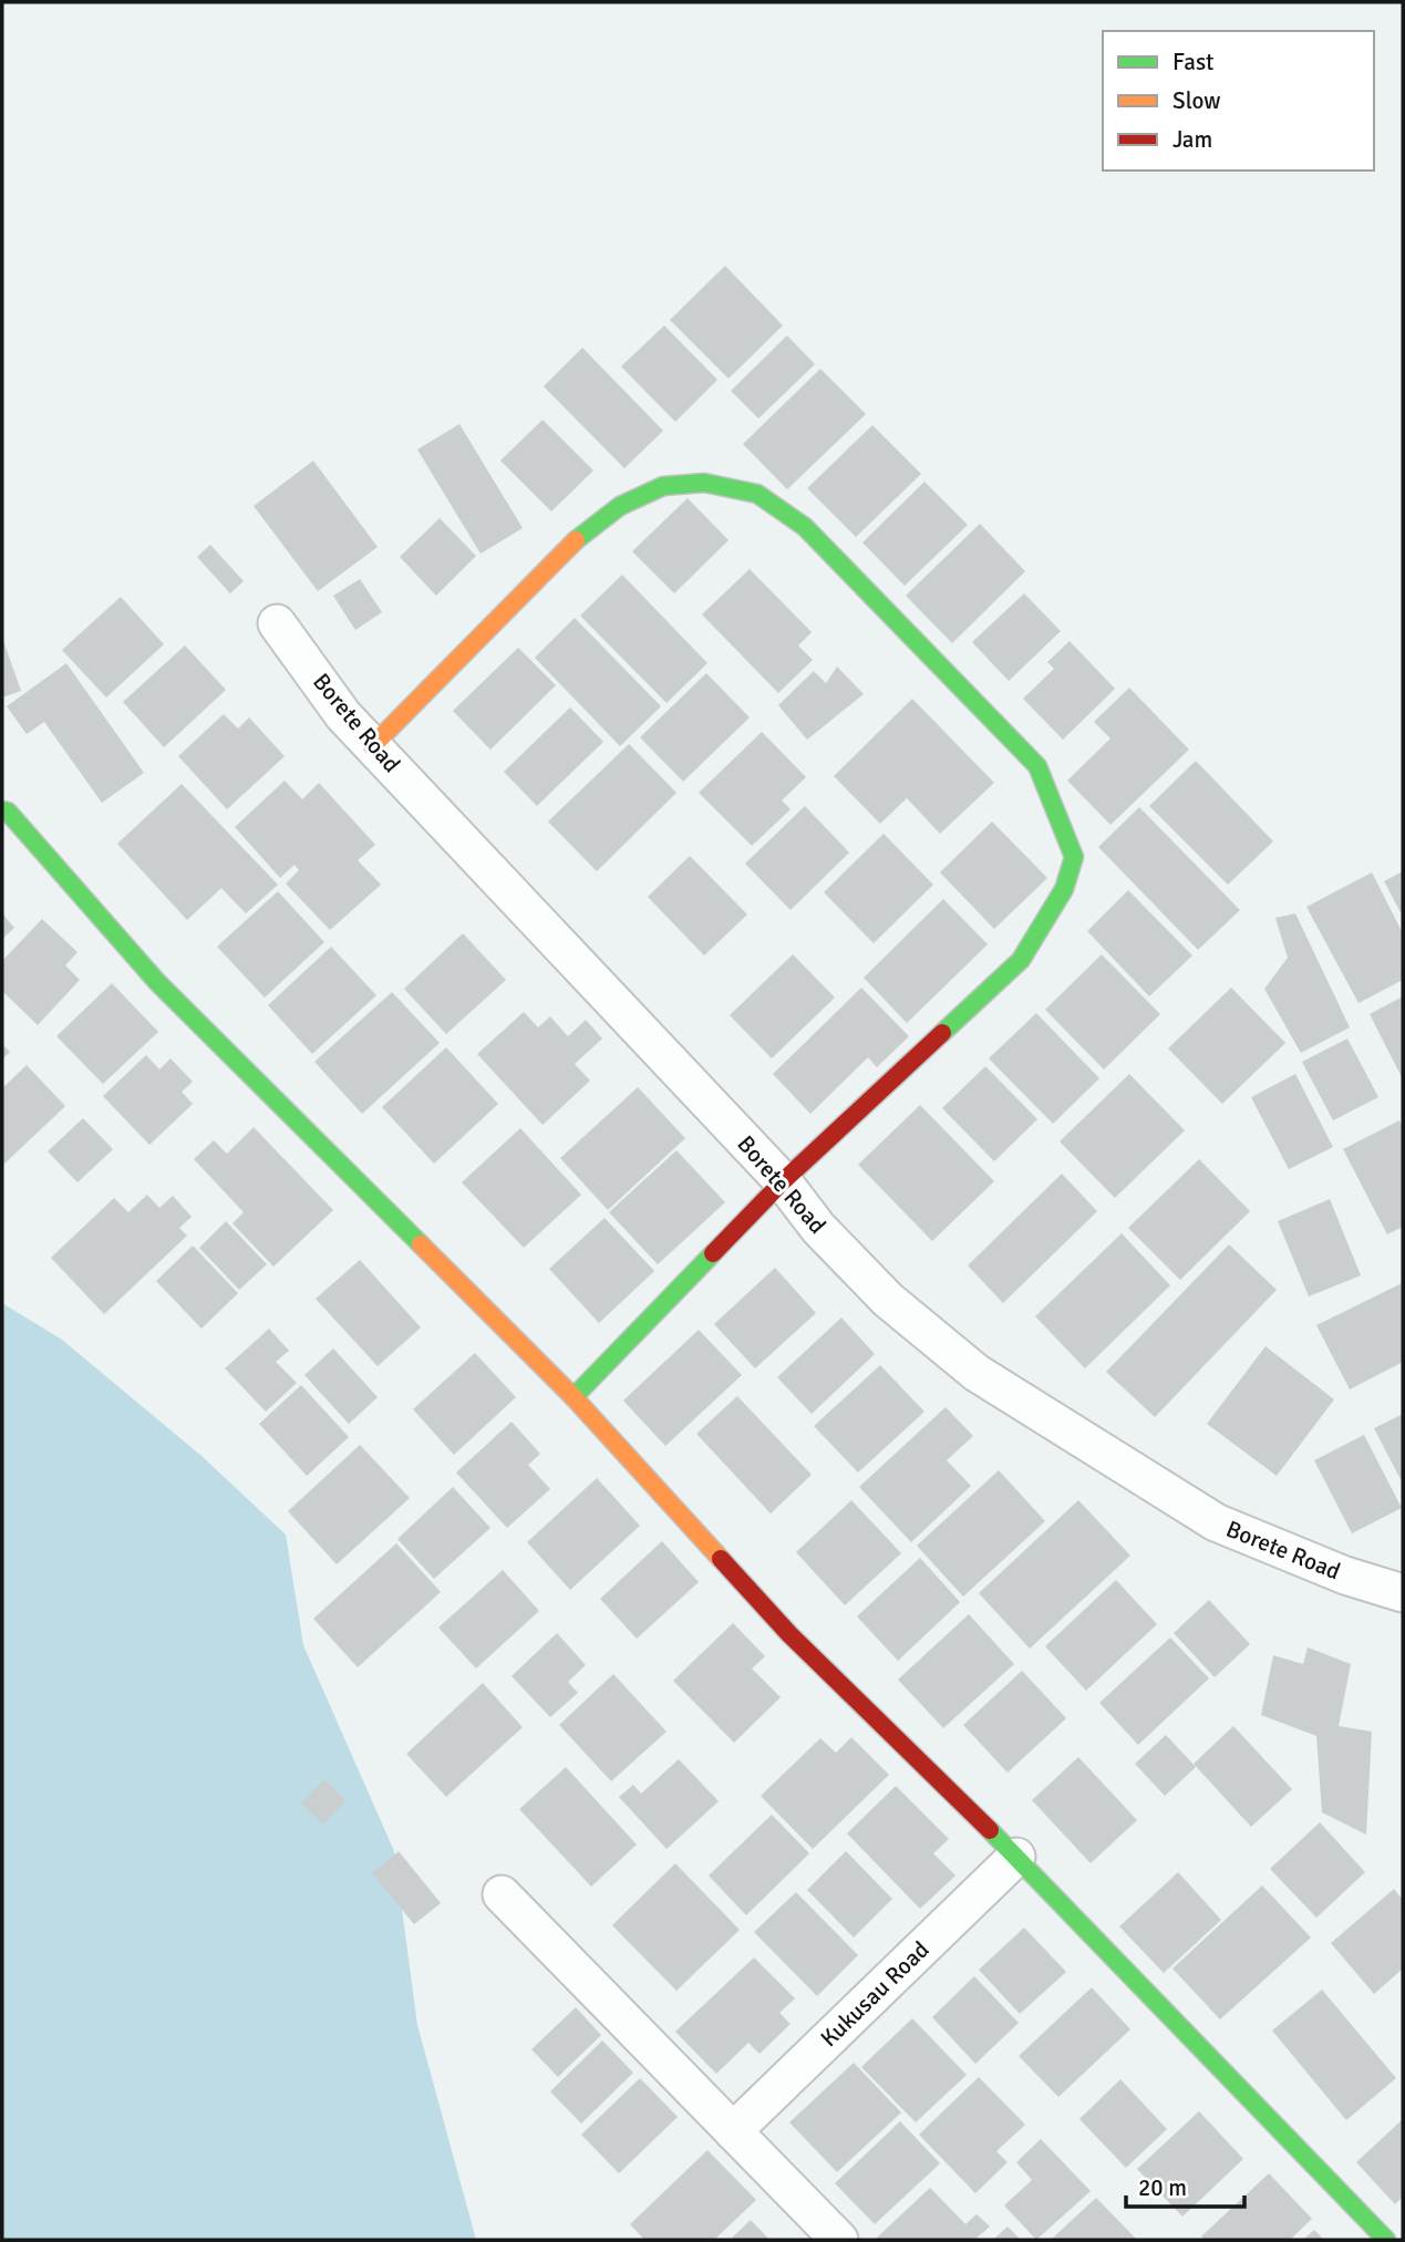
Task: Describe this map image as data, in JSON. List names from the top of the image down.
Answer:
{
  "streets": {
    "street": ["Borete Road", "Kukusau Road"]
  },
  "legend": ["Fast", "Slow", "Jam"],
  "scale_bar": "20 m"
}
